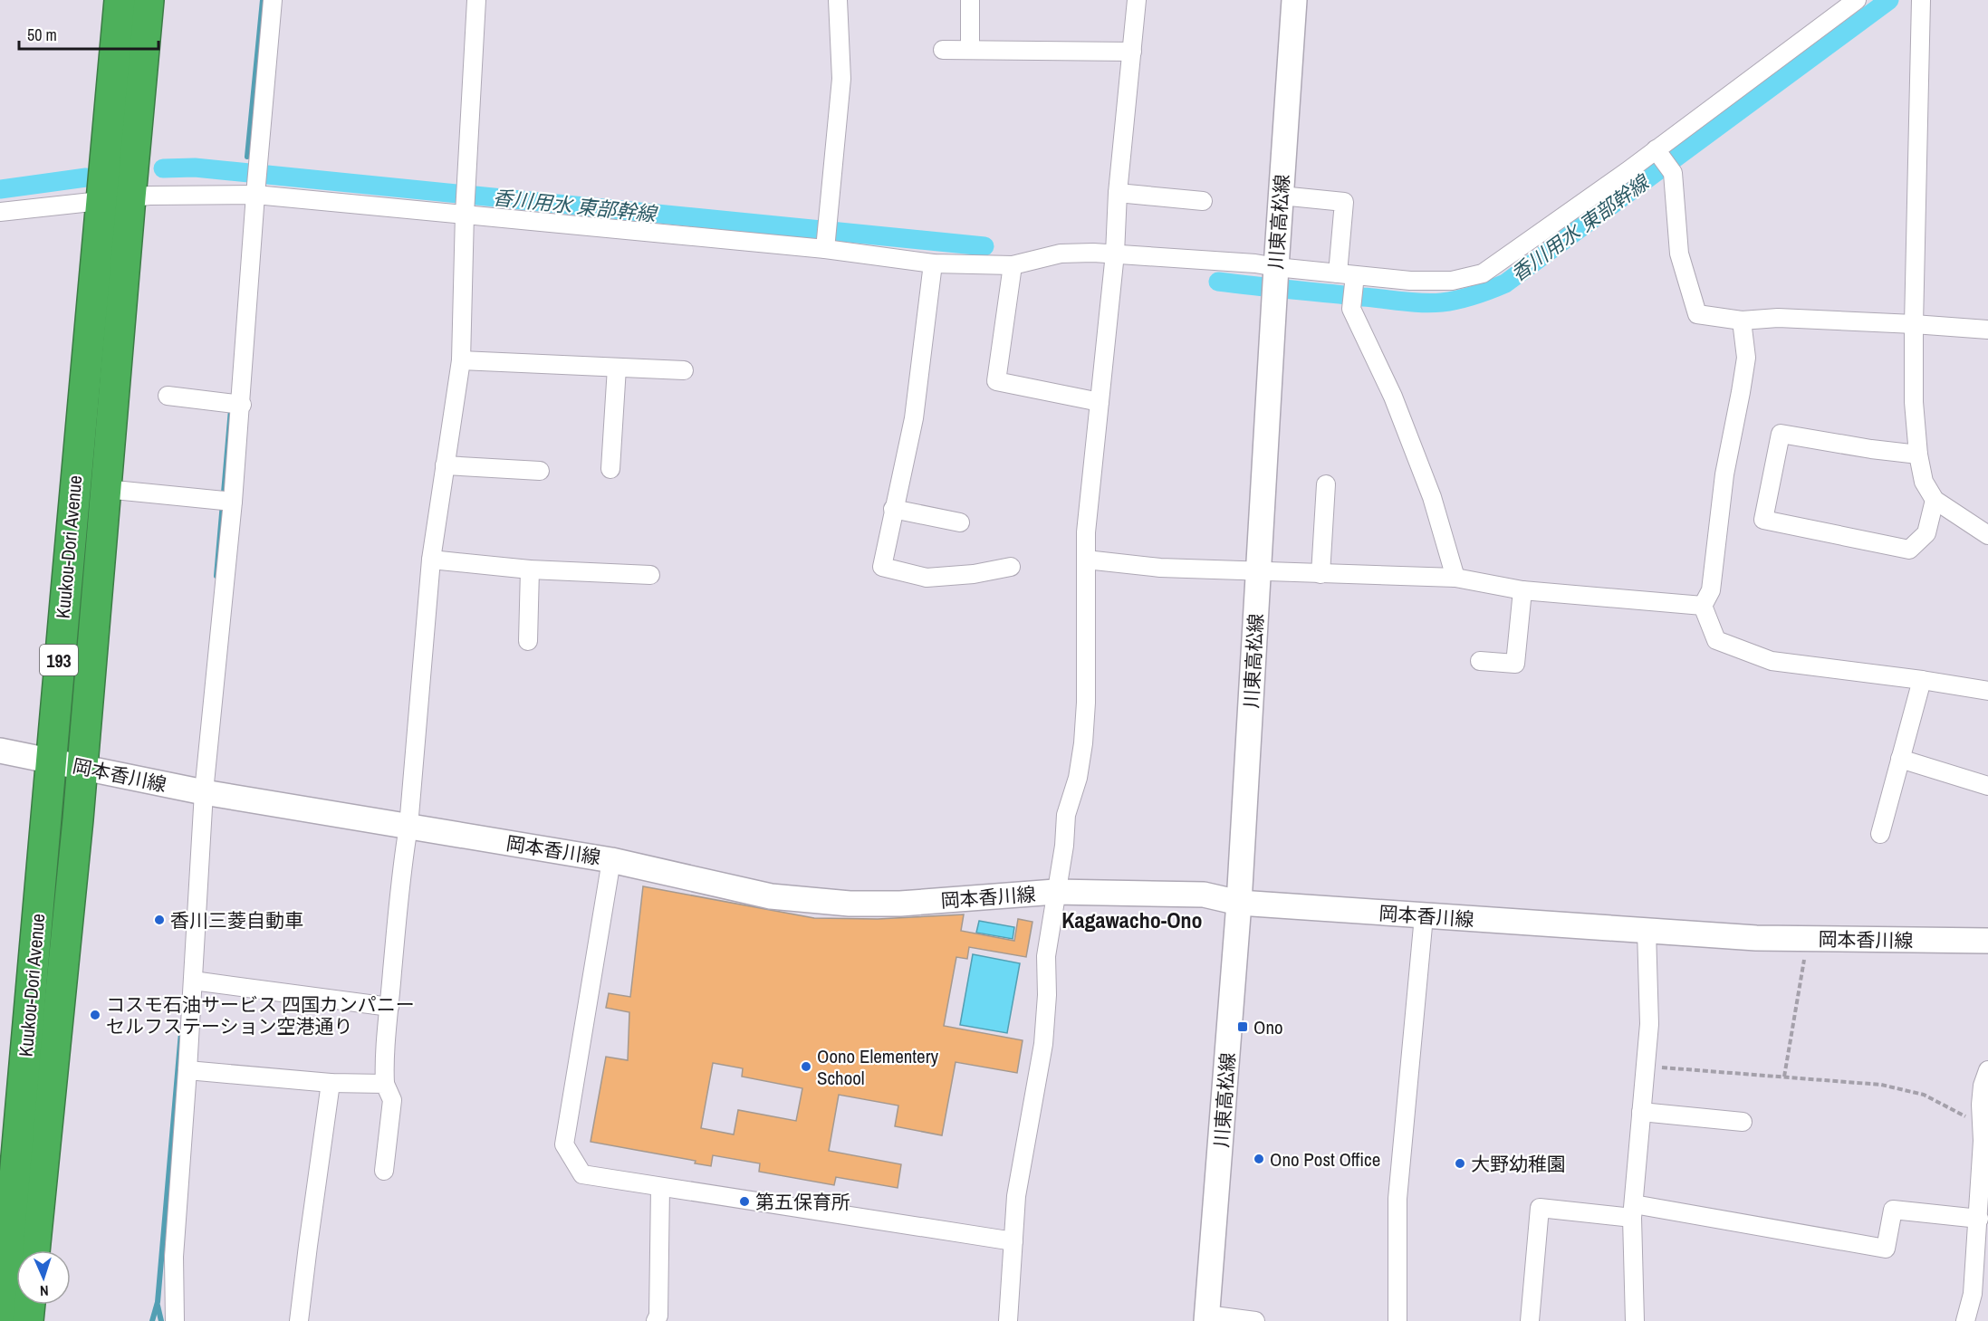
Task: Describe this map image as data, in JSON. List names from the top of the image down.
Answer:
{
  "streets": {
    "highway": ["Kuukou-Dori Avenue", "193"],
    "main road": ["川東高松線", "岡本香川線"]
  },
  "crossings": [
    ["川東高松線", "岡本香川線"],
    ["Kuukou-Dori Avenue", "岡本香川線"]
  ],
  "districts": ["Kagawacho-Ono"],
  "water": ["香川用水 東部幹線"],
  "places": {
    "other": [
      "香川三菱自動車",
      "コスモ石油サービス 四国カンパニー セルフステーション空港通り",
      "Oono Elementery School",
      "Ono Post Office",
      "大野幼稚園",
      "第五保育所"
    ],
    "transit": ["Ono"]
  },
  "scale_bar": "50 m",
  "north": "bottom"
}
